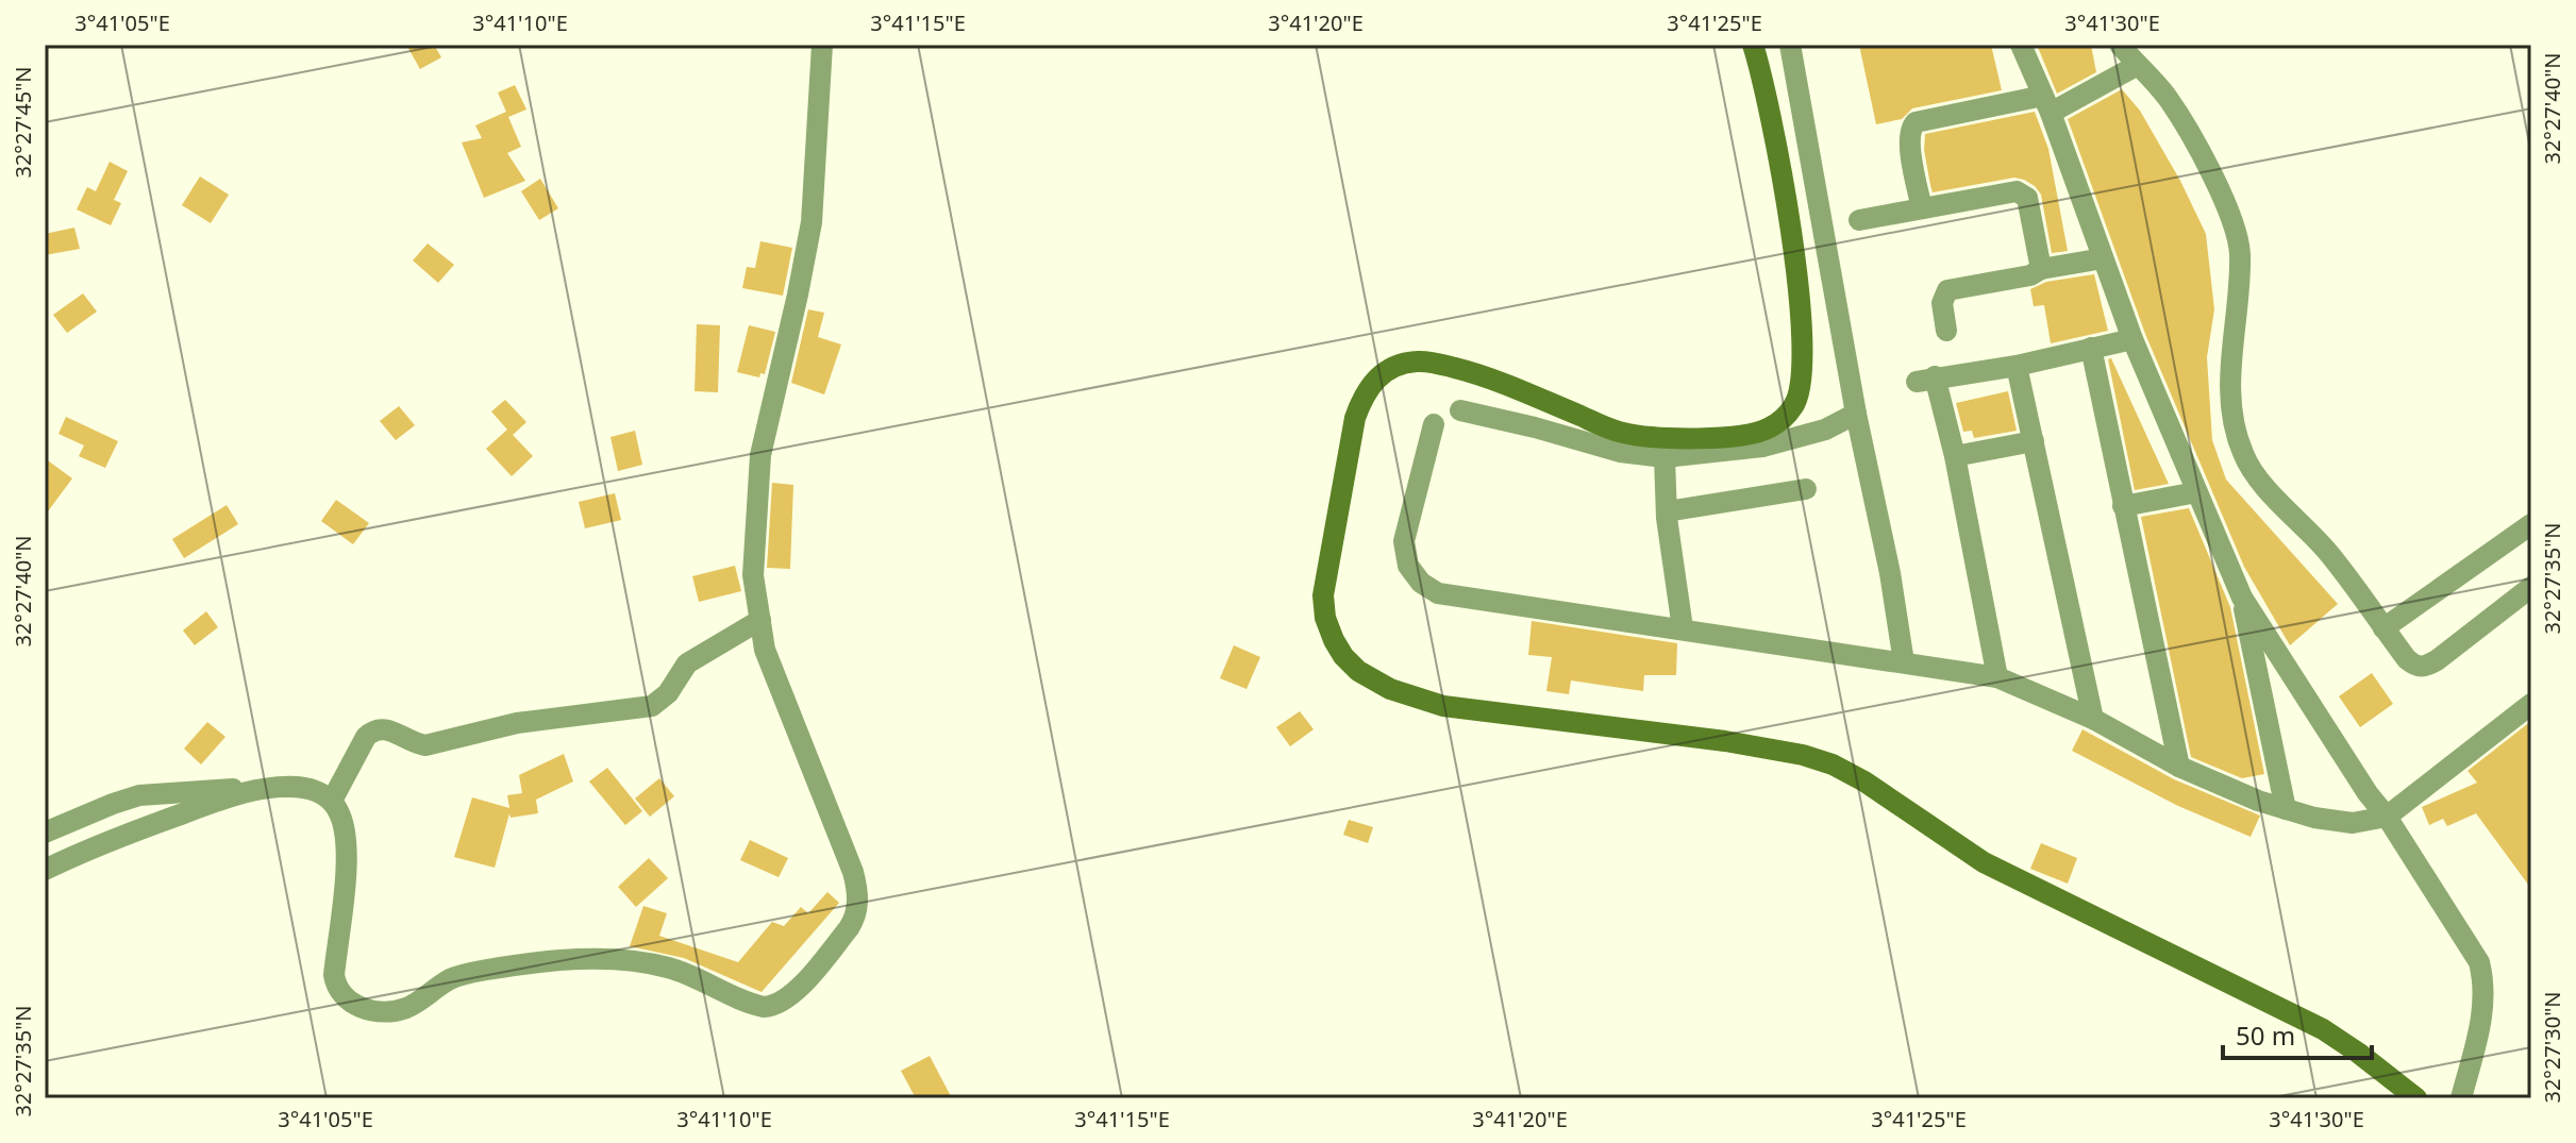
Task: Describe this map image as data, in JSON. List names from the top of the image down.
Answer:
{
  "scale_bar": "50 m",
  "coordinates": [
    "3°41'05\"E",
    "3°41'10\"E",
    "3°41'15\"E",
    "3°41'20\"E",
    "3°41'25\"E",
    "3°41'30\"E",
    "32°27'40\"N",
    "32°27'45\"N",
    "32°27'35\"N",
    "32°27'30\"N"
  ]
}
